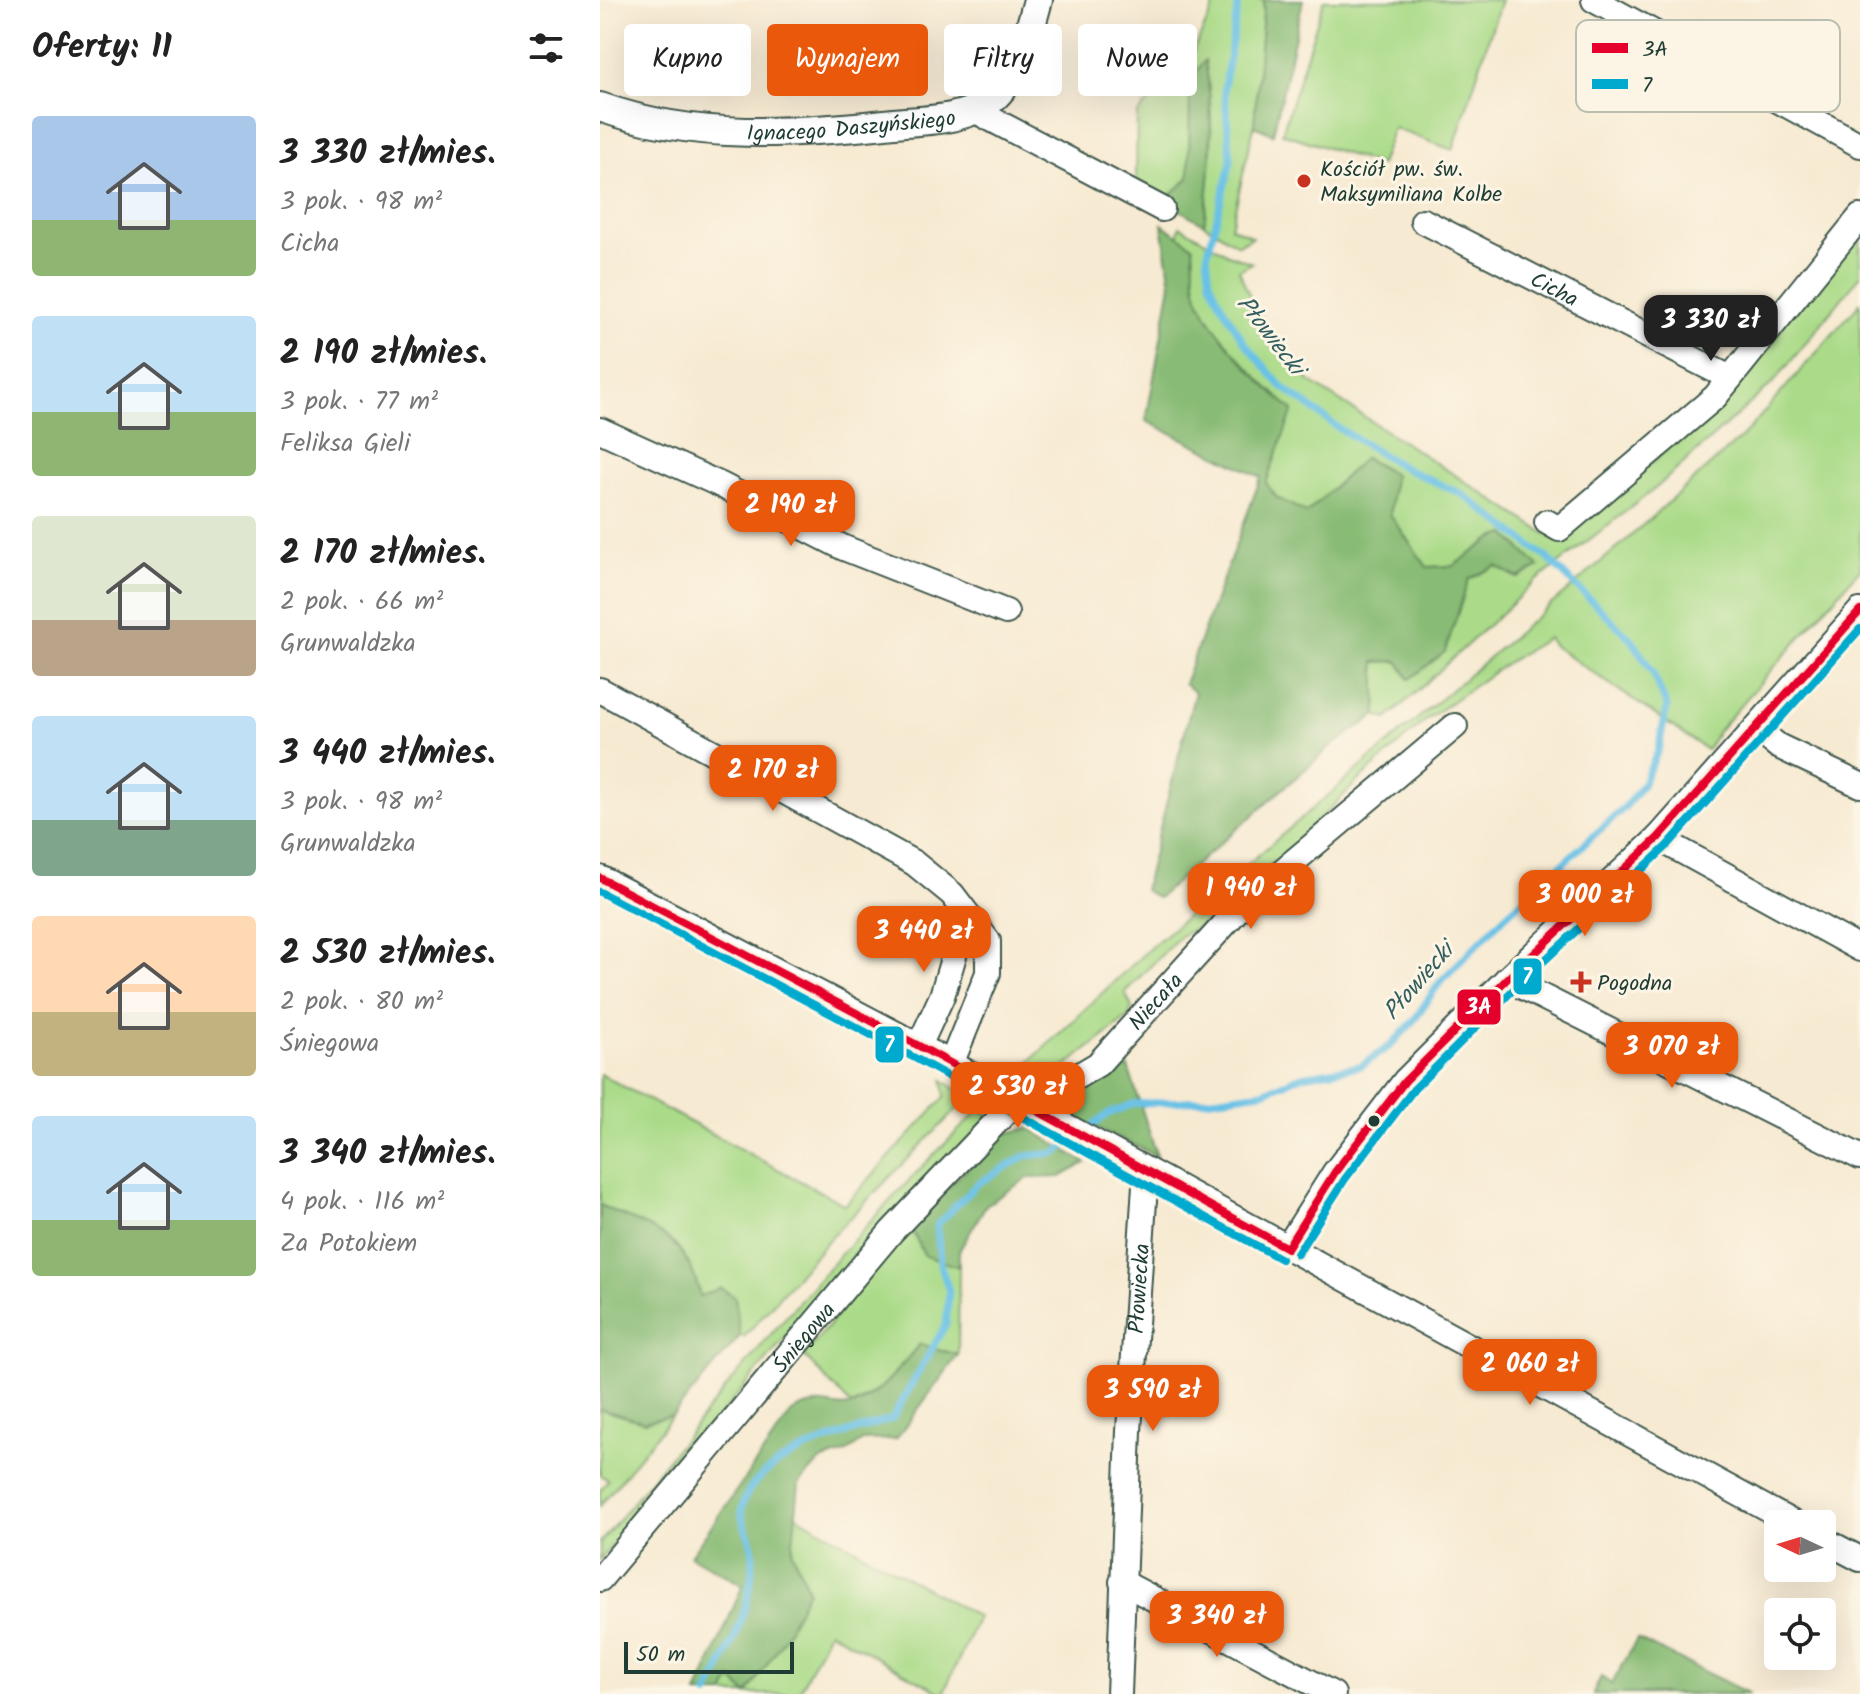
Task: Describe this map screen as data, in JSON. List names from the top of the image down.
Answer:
{
  "streets": {
    "street": [
      "Ignacego Daszyńskiego",
      "Cicha",
      "Niecała",
      "Płowiecka",
      "Śniegowa"
    ]
  },
  "crossings": [
    ["Niecała", "Śniegowa"]
  ],
  "water": ["Płowiecki"],
  "places": {
    "other": ["Kościół pw. św. Maksymiliana Kolbe"],
    "health": ["Pogodna"]
  },
  "lines": ["transit line 3A", "transit line 7"],
  "legend": ["3A", "7"],
  "scale_bar": "50 m",
  "north": "left",
  "page": {
    "heading": "Oferty: 11",
    "chip": [
      "Kupno",
      "Wynajem",
      "Filtry",
      "Nowe"
    ],
    "list": [
      {
        "name": "3 330 zł/mies.",
        "note": "3 pok. · 98 m² · Cicha"
      },
      {
        "name": "2 190 zł/mies.",
        "note": "3 pok. · 77 m² · Feliksa Gieli"
      },
      {
        "name": "2 170 zł/mies.",
        "note": "2 pok. · 66 m² · Grunwaldzka"
      },
      {
        "name": "3 440 zł/mies.",
        "note": "3 pok. · 98 m² · Grunwaldzka"
      },
      {
        "name": "2 530 zł/mies.",
        "note": "2 pok. · 80 m² · Śniegowa"
      },
      {
        "name": "3 340 zł/mies.",
        "note": "4 pok. · 116 m² · Za Potokiem"
      }
    ],
    "price": [
      "3 330 zł",
      "2 190 zł",
      "2 170 zł",
      "1 940 zł",
      "3 000 zł",
      "3 440 zł",
      "3 070 zł",
      "2 530 zł",
      "2 060 zł",
      "3 590 zł",
      "3 340 zł"
    ],
    "scale": "50 m"
  }
}
